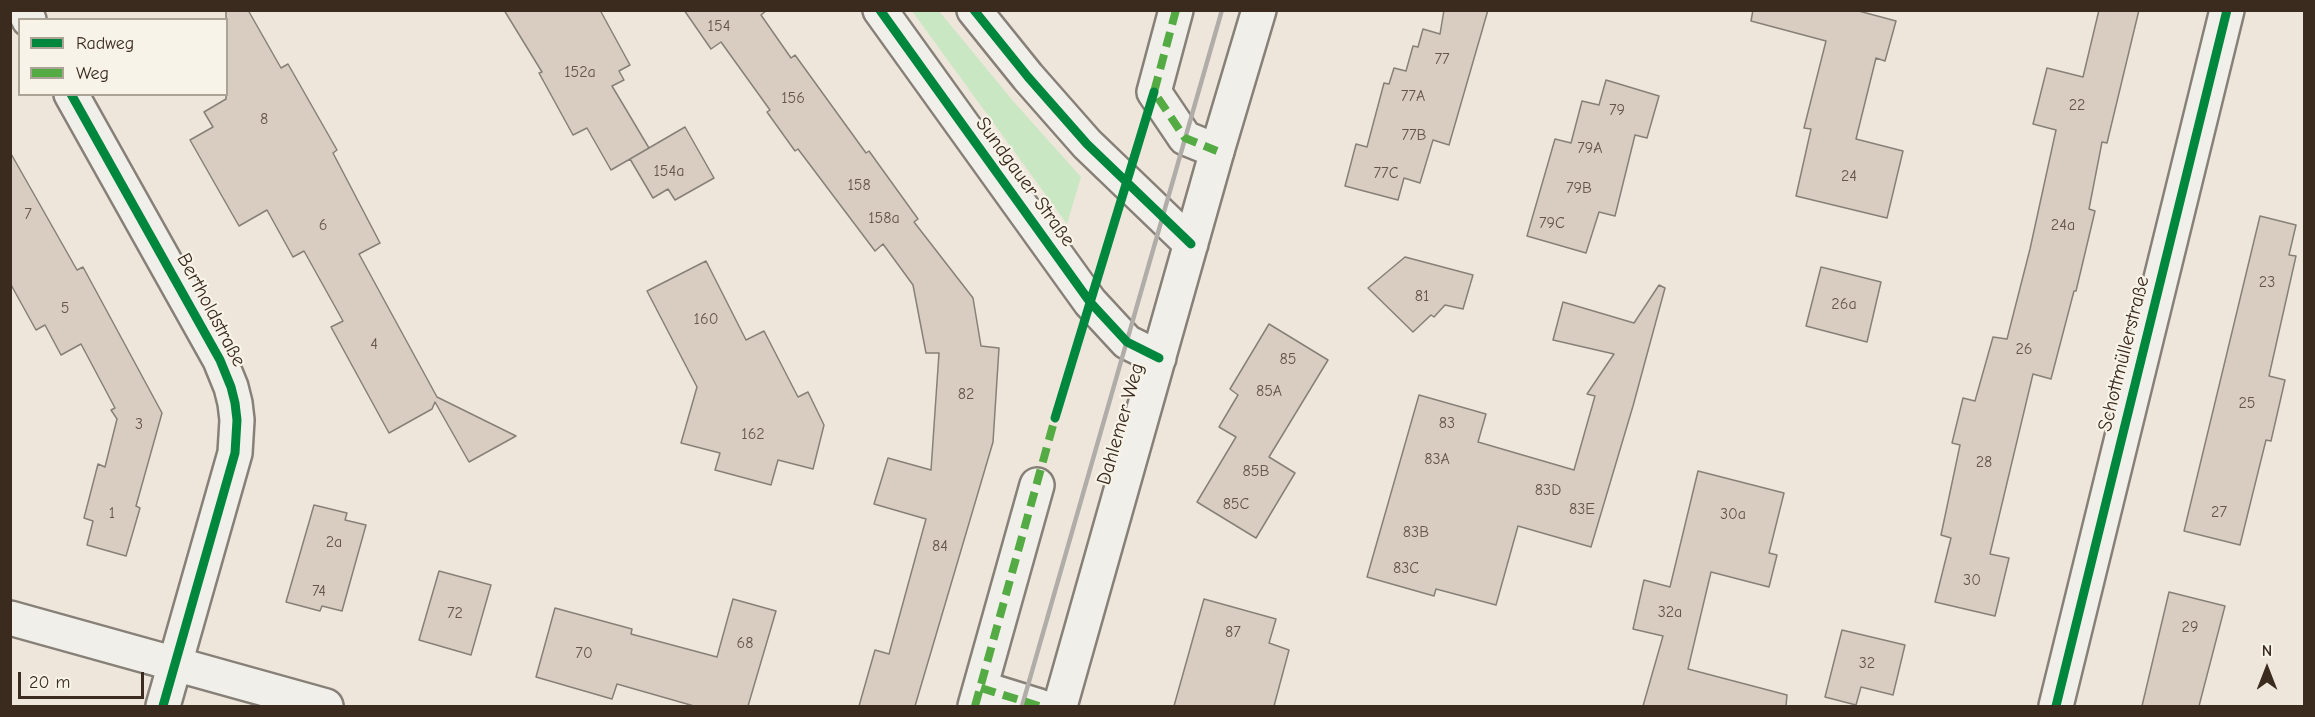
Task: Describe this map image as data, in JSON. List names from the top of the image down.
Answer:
{
  "streets": {
    "street": [
      "Sundgauer Straße",
      "Bertholdstraße",
      "Schottmüllerstraße",
      "Dahlemer Weg"
    ]
  },
  "crossings": [
    ["Sundgauer Straße", "Dahlemer Weg"]
  ],
  "house_numbers": [
    "154",
    "77",
    "152a",
    "77A",
    "156",
    "22",
    "79",
    "8",
    "77B",
    "79A",
    "154a",
    "77C",
    "24",
    "158",
    "79B",
    "7",
    "158a",
    "79C",
    "6",
    "24a",
    "23",
    "81",
    "26a",
    "5",
    "160",
    "4",
    "26",
    "85",
    "85A",
    "82",
    "25",
    "83",
    "3",
    "162",
    "83A",
    "28",
    "85B",
    "83D",
    "85C",
    "83E",
    "27",
    "1",
    "30a",
    "83B",
    "2a",
    "84",
    "83C",
    "30",
    "74",
    "32a",
    "72",
    "29",
    "87",
    "68",
    "70",
    "32"
  ],
  "legend": ["Radweg", "Weg"],
  "scale_bar": "20 m",
  "north": "top"
}
